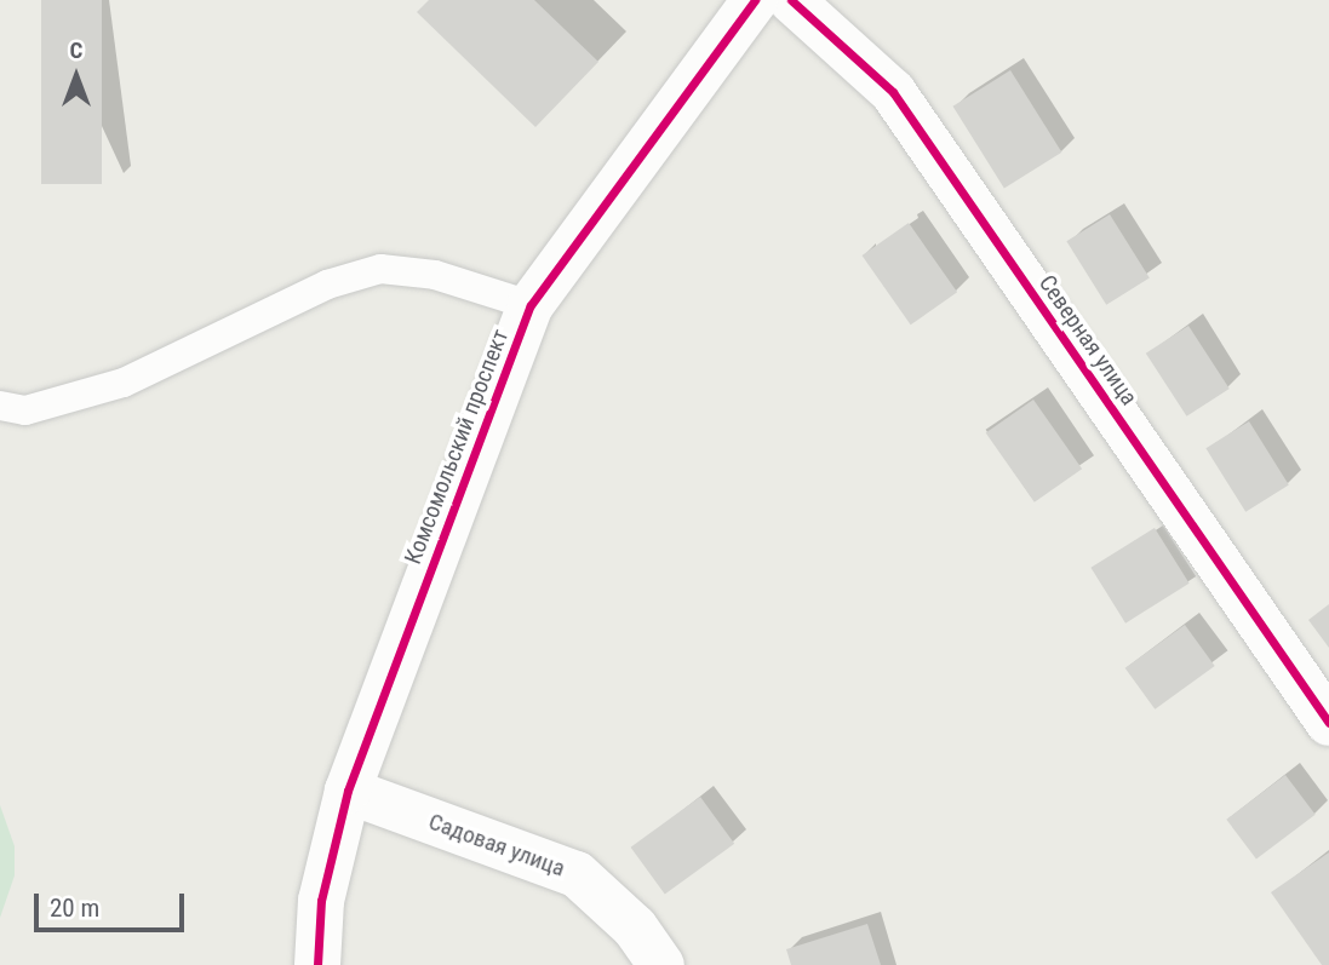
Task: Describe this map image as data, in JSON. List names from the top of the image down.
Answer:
{
  "streets": {
    "street": ["Северная улица", "Комсомольский проспект", "Садовая улица"]
  },
  "crossings": [
    ["Комсомольский проспект", "Садовая улица"]
  ],
  "scale_bar": "20 m",
  "north": "top"
}
